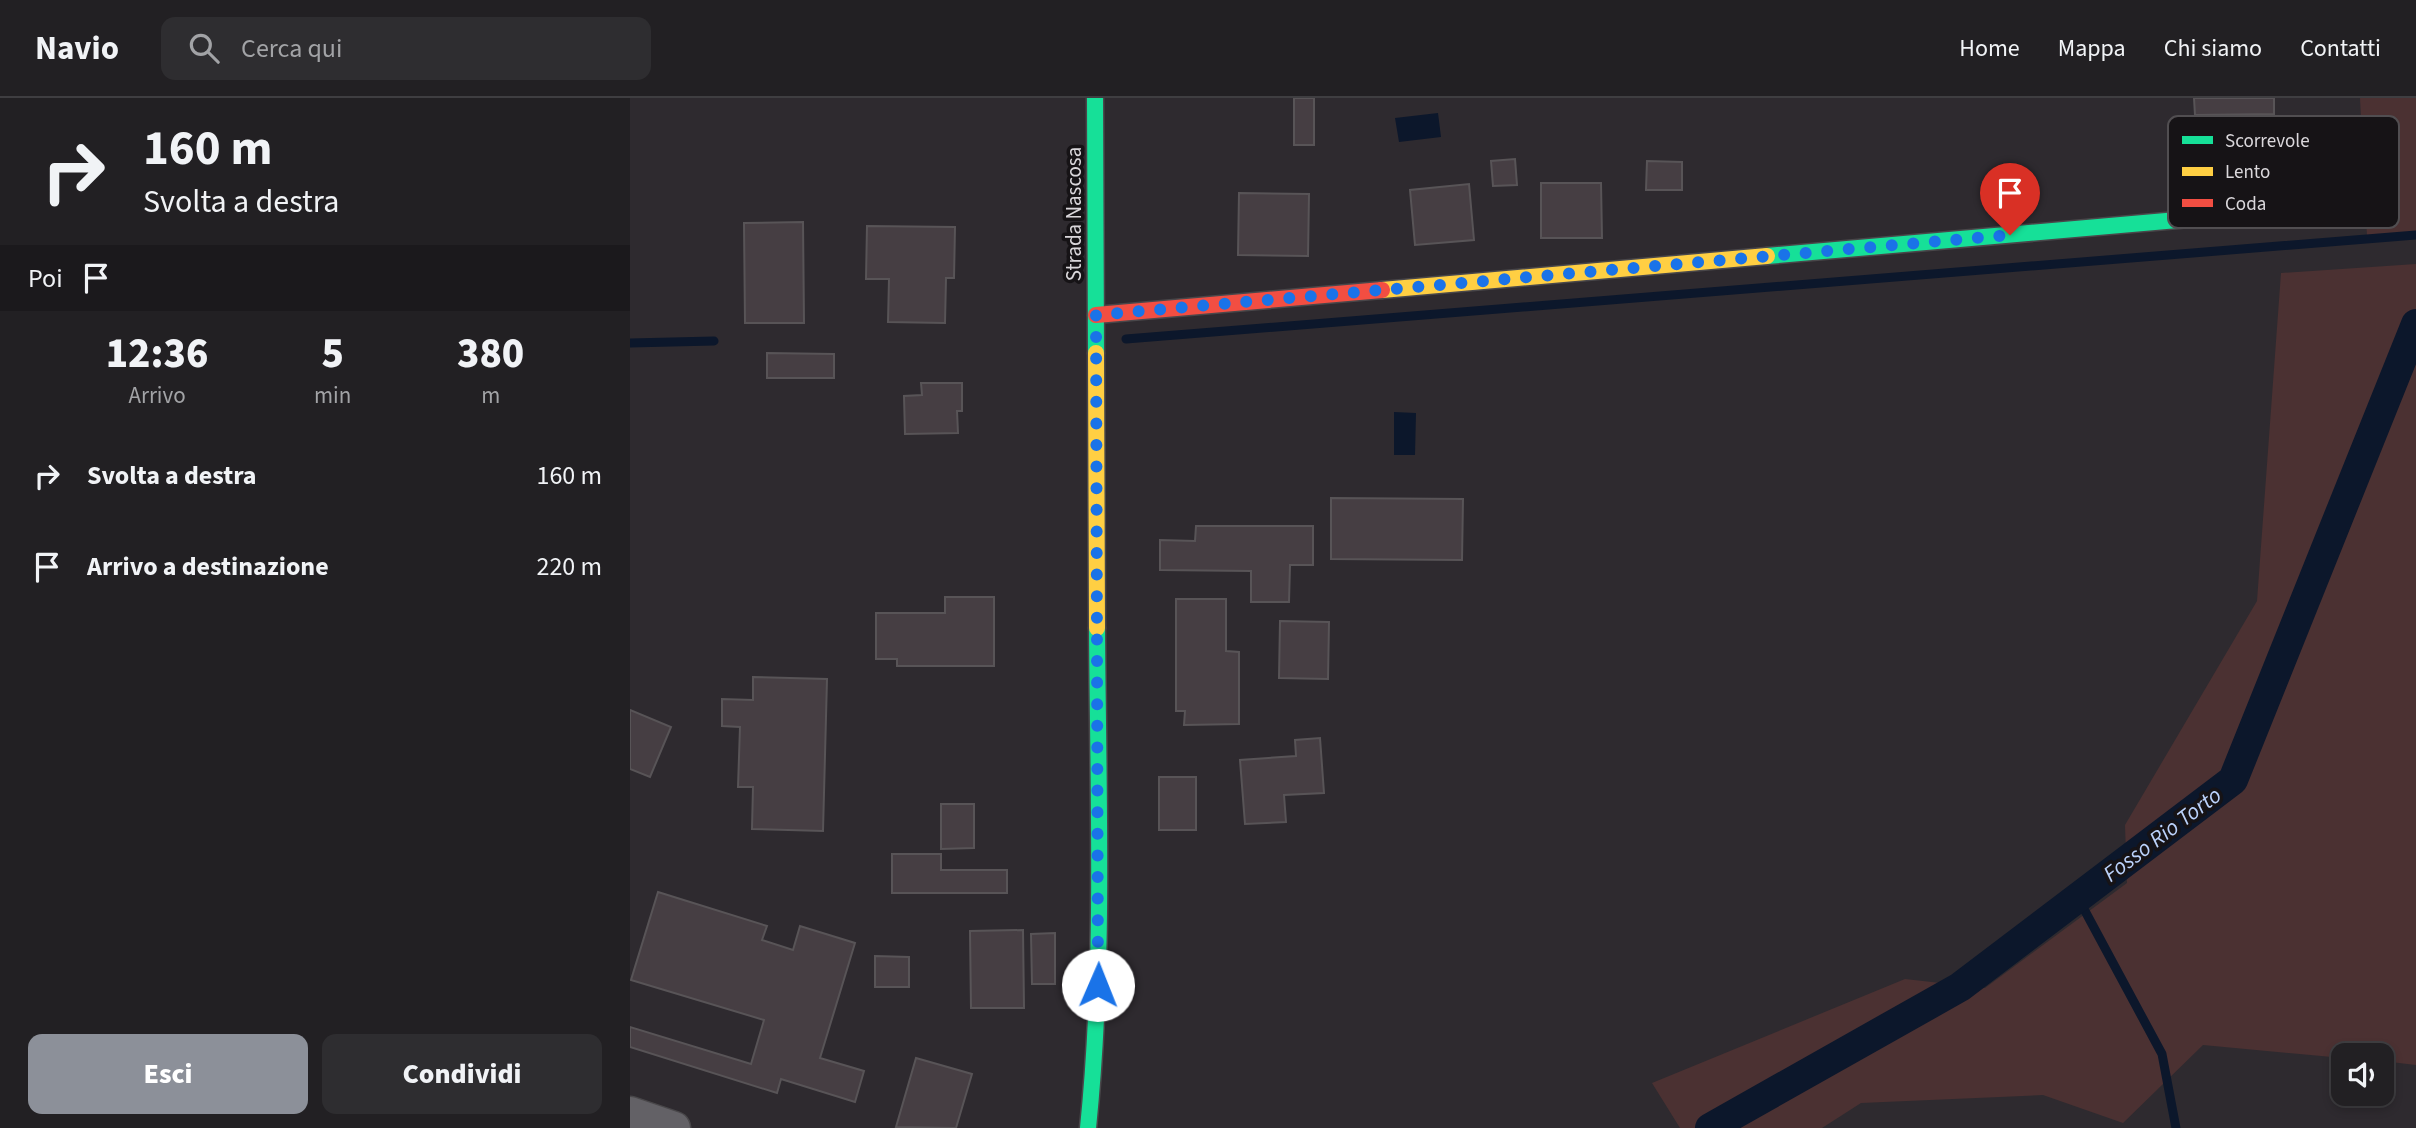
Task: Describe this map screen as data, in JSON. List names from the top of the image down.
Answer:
{
  "streets": {
    "street": ["Strada Nascosa"]
  },
  "water": ["Fosso Rio Torto"],
  "legend": ["Scorrevole", "Lento", "Coda"],
  "page": {
    "header": "Navio",
    "search": "Cerca qui",
    "nav": [
      "Home",
      "Mappa",
      "Chi siamo",
      "Contatti"
    ],
    "turn": ["160 m", "Svolta a destra"],
    "then": "Poi",
    "eta": [
      "12:36",
      "Arrivo",
      "5",
      "min",
      "380",
      "m"
    ],
    "list": [
      {
        "name": "Svolta a destra",
        "value": "160 m"
      },
      {
        "name": "Arrivo a destinazione",
        "value": "220 m"
      }
    ],
    "buttons": ["Esci", "Condividi"]
  }
}
